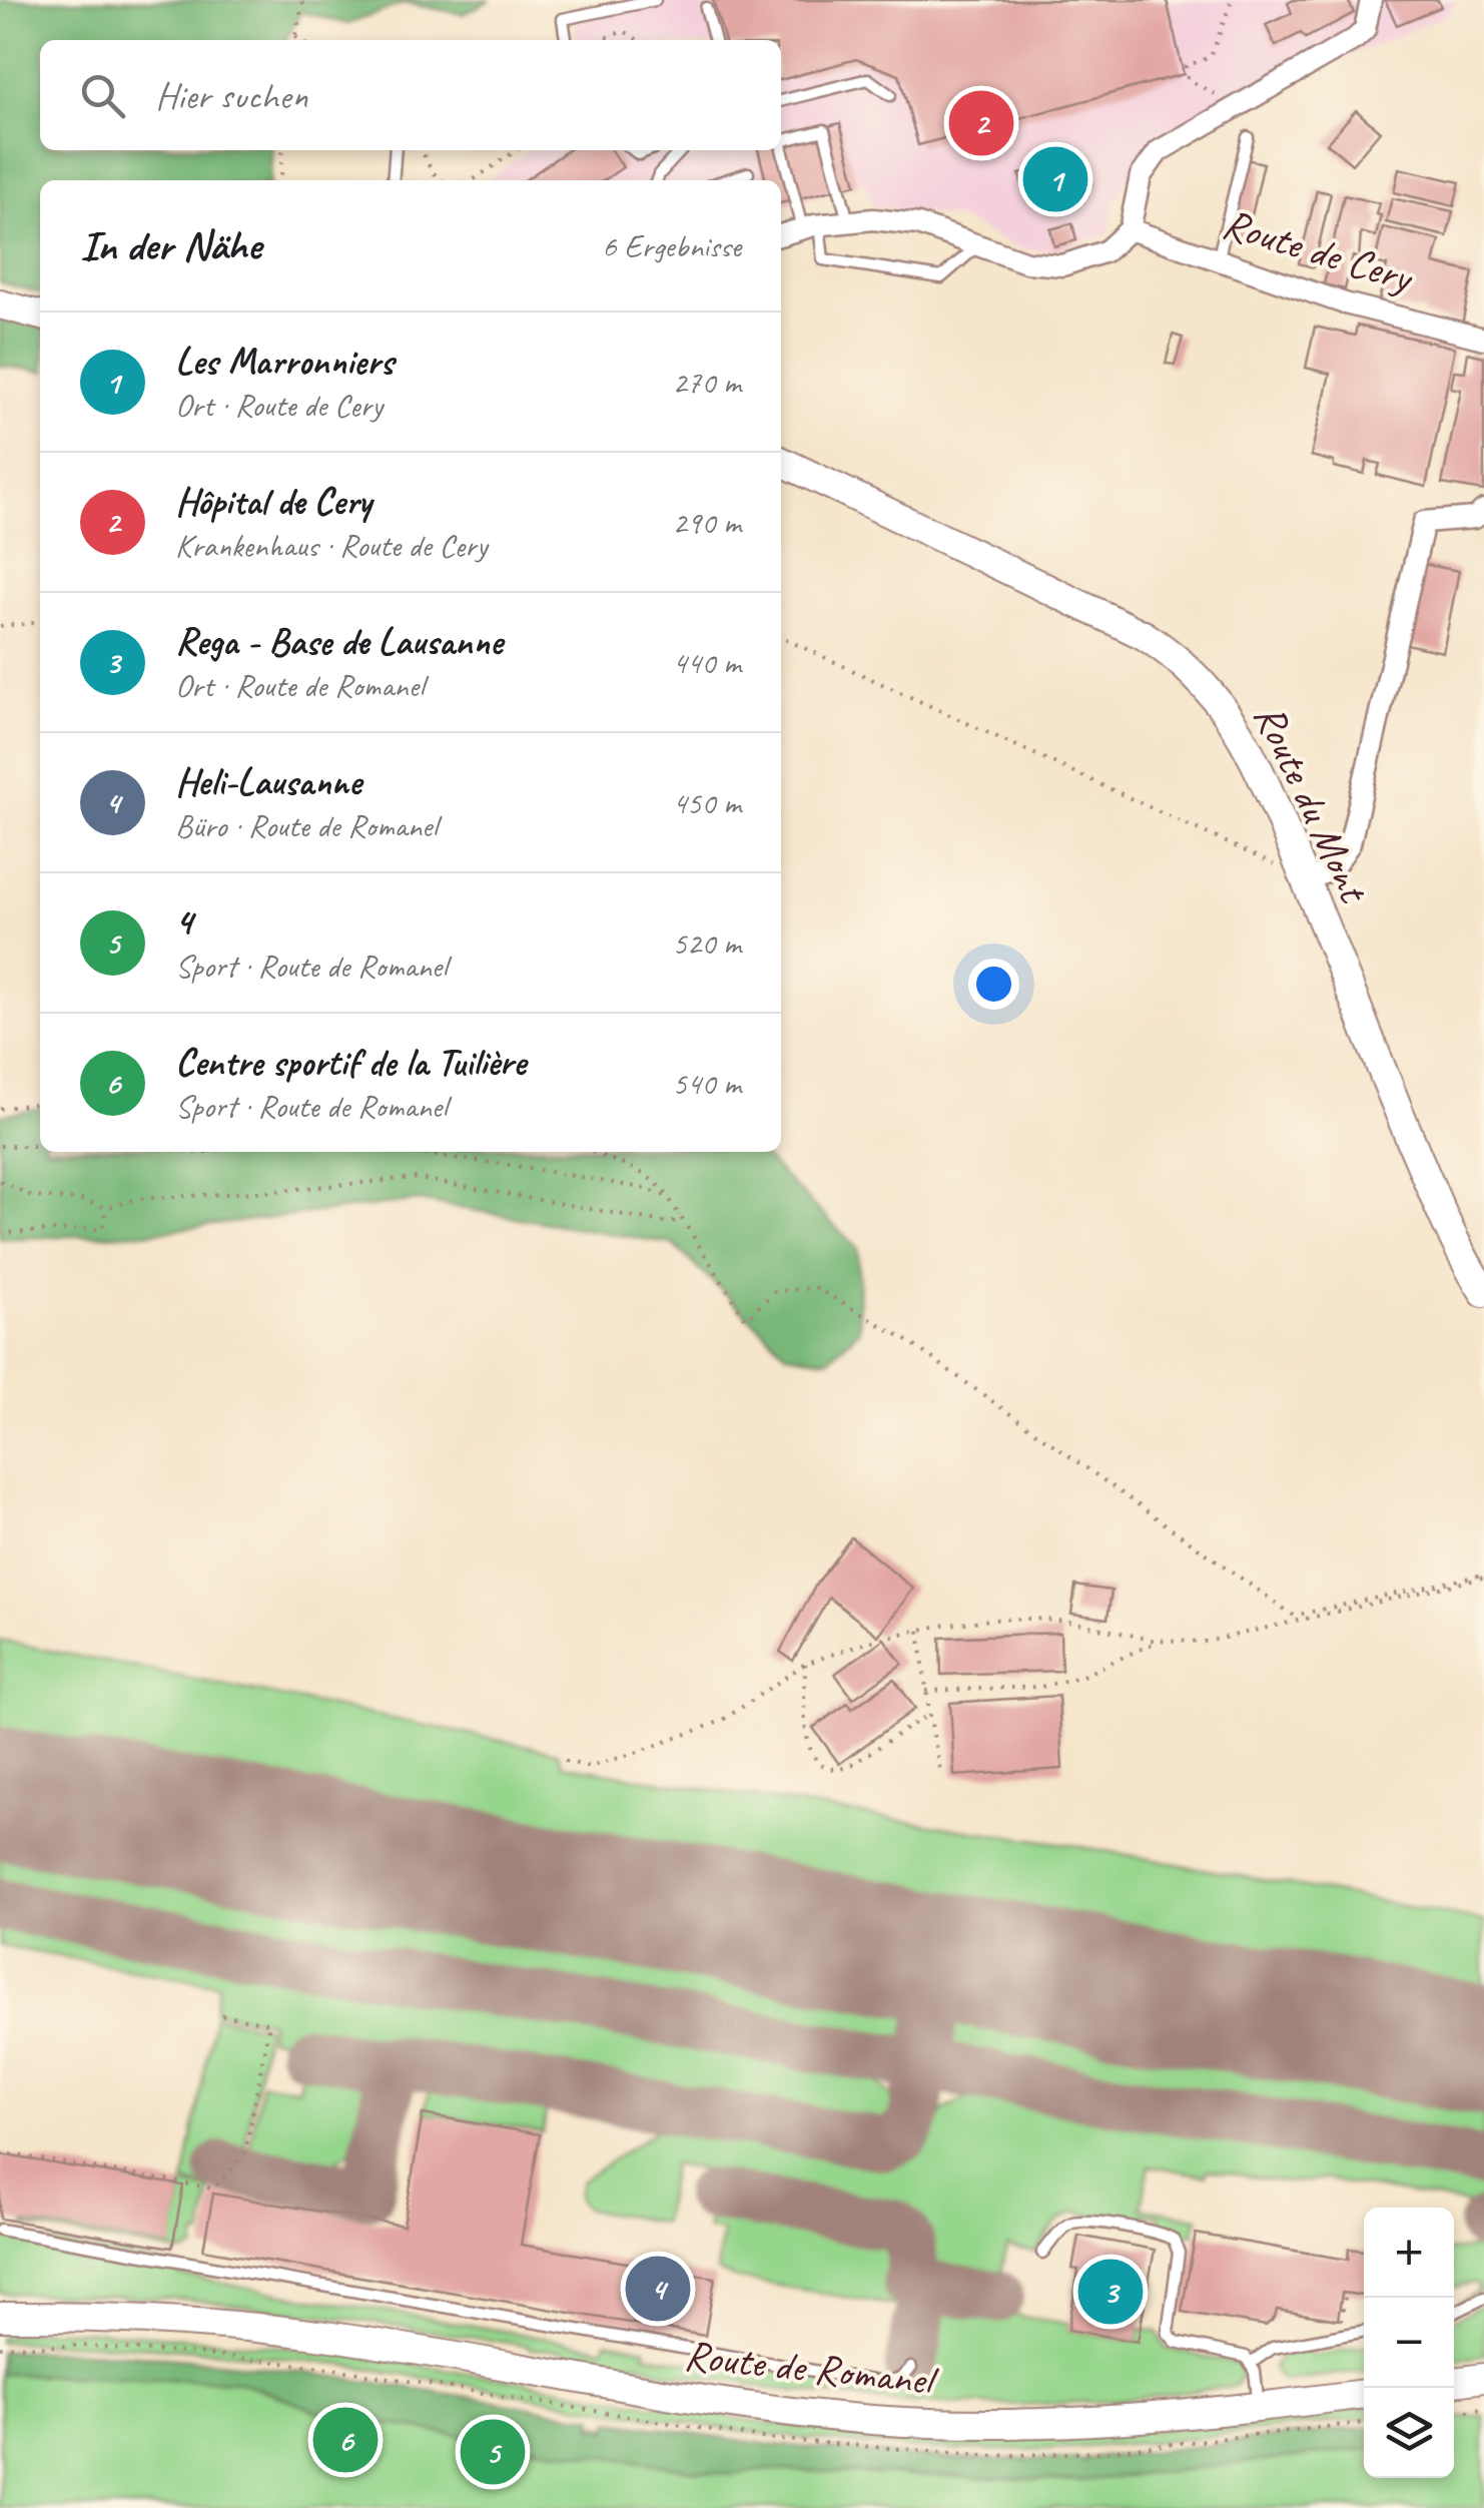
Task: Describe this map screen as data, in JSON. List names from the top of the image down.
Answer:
{
  "streets": {
    "main road": ["Route du Mont", "Route de Romanel"],
    "street": ["Route de Cery"]
  },
  "page": {
    "search": "Hier suchen",
    "pins": [
      "2",
      "1",
      "4",
      "3",
      "6",
      "5"
    ],
    "heading": ["In der Nähe", "6 Ergebnisse"],
    "list": [
      {
        "mark": "1",
        "name": "Les Marronniers",
        "note": "Ort · Route de Cery",
        "value": "270 m"
      },
      {
        "mark": "2",
        "name": "Hôpital de Cery",
        "note": "Krankenhaus · Route de Cery",
        "value": "290 m"
      },
      {
        "mark": "3",
        "name": "Rega - Base de Lausanne",
        "note": "Ort · Route de Romanel",
        "value": "440 m"
      },
      {
        "mark": "4",
        "name": "Heli-Lausanne",
        "note": "Büro · Route de Romanel",
        "value": "450 m"
      },
      {
        "mark": "5",
        "name": "4",
        "note": "Sport · Route de Romanel",
        "value": "520 m"
      },
      {
        "mark": "6",
        "name": "Centre sportif de la Tuilière",
        "note": "Sport · Route de Romanel",
        "value": "540 m"
      }
    ],
    "map_buttons": ["+", "−"]
  }
}
